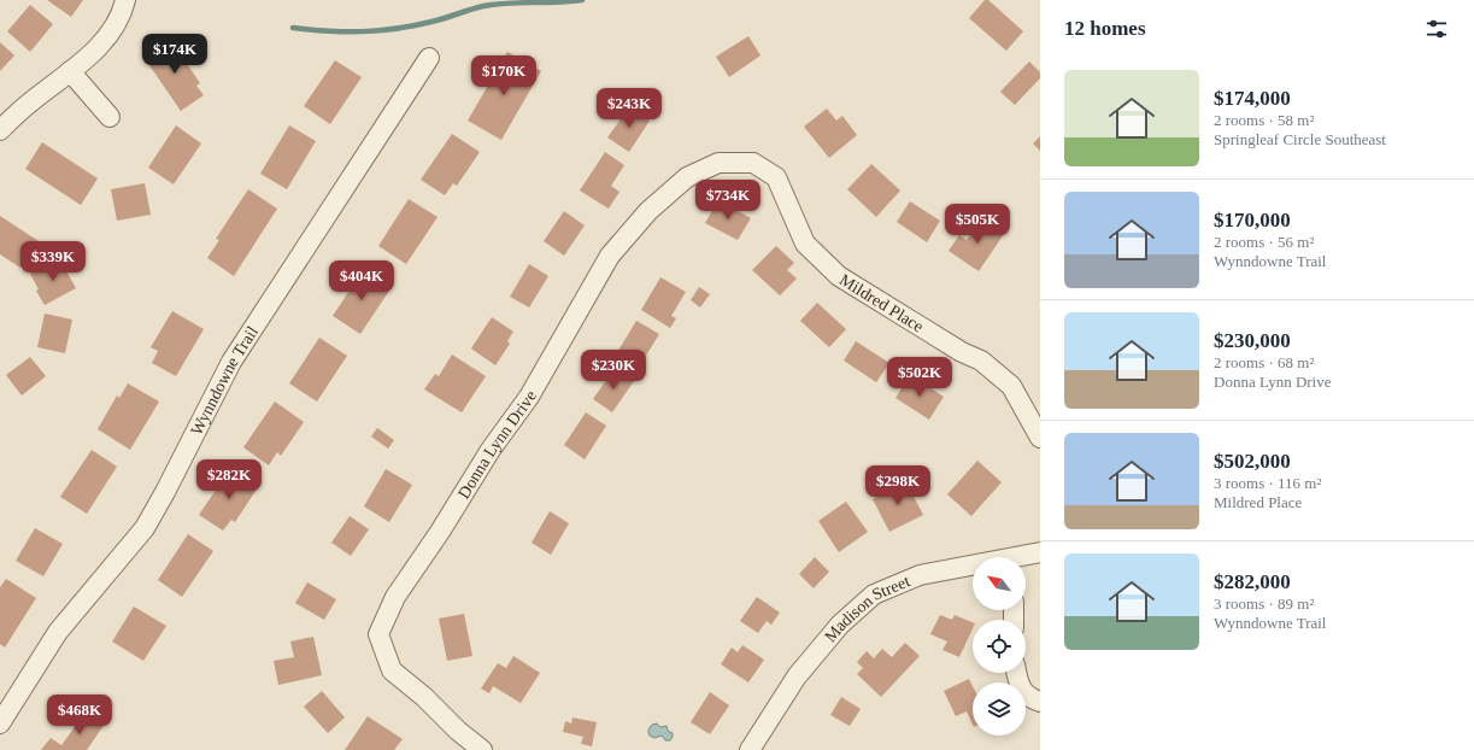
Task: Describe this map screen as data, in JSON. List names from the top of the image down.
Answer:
{
  "streets": {
    "street": [
      "Mildred Place",
      "Wynndowne Trail",
      "Donna Lynn Drive",
      "Madison Street"
    ]
  },
  "crossings": [
    ["Mildred Place", "Donna Lynn Drive"]
  ],
  "north": "top left",
  "page": {
    "heading": "12 homes",
    "price": [
      "$174K",
      "$170K",
      "$243K",
      "$734K",
      "$505K",
      "$339K",
      "$404K",
      "$230K",
      "$502K",
      "$282K",
      "$298K",
      "$468K"
    ],
    "list": [
      {
        "name": "$174,000",
        "note": "2 rooms · 58 m² · Springleaf Circle Southeast"
      },
      {
        "name": "$170,000",
        "note": "2 rooms · 56 m² · Wynndowne Trail"
      },
      {
        "name": "$230,000",
        "note": "2 rooms · 68 m² · Donna Lynn Drive"
      },
      {
        "name": "$502,000",
        "note": "3 rooms · 116 m² · Mildred Place"
      },
      {
        "name": "$282,000",
        "note": "3 rooms · 89 m² · Wynndowne Trail"
      }
    ]
  }
}
